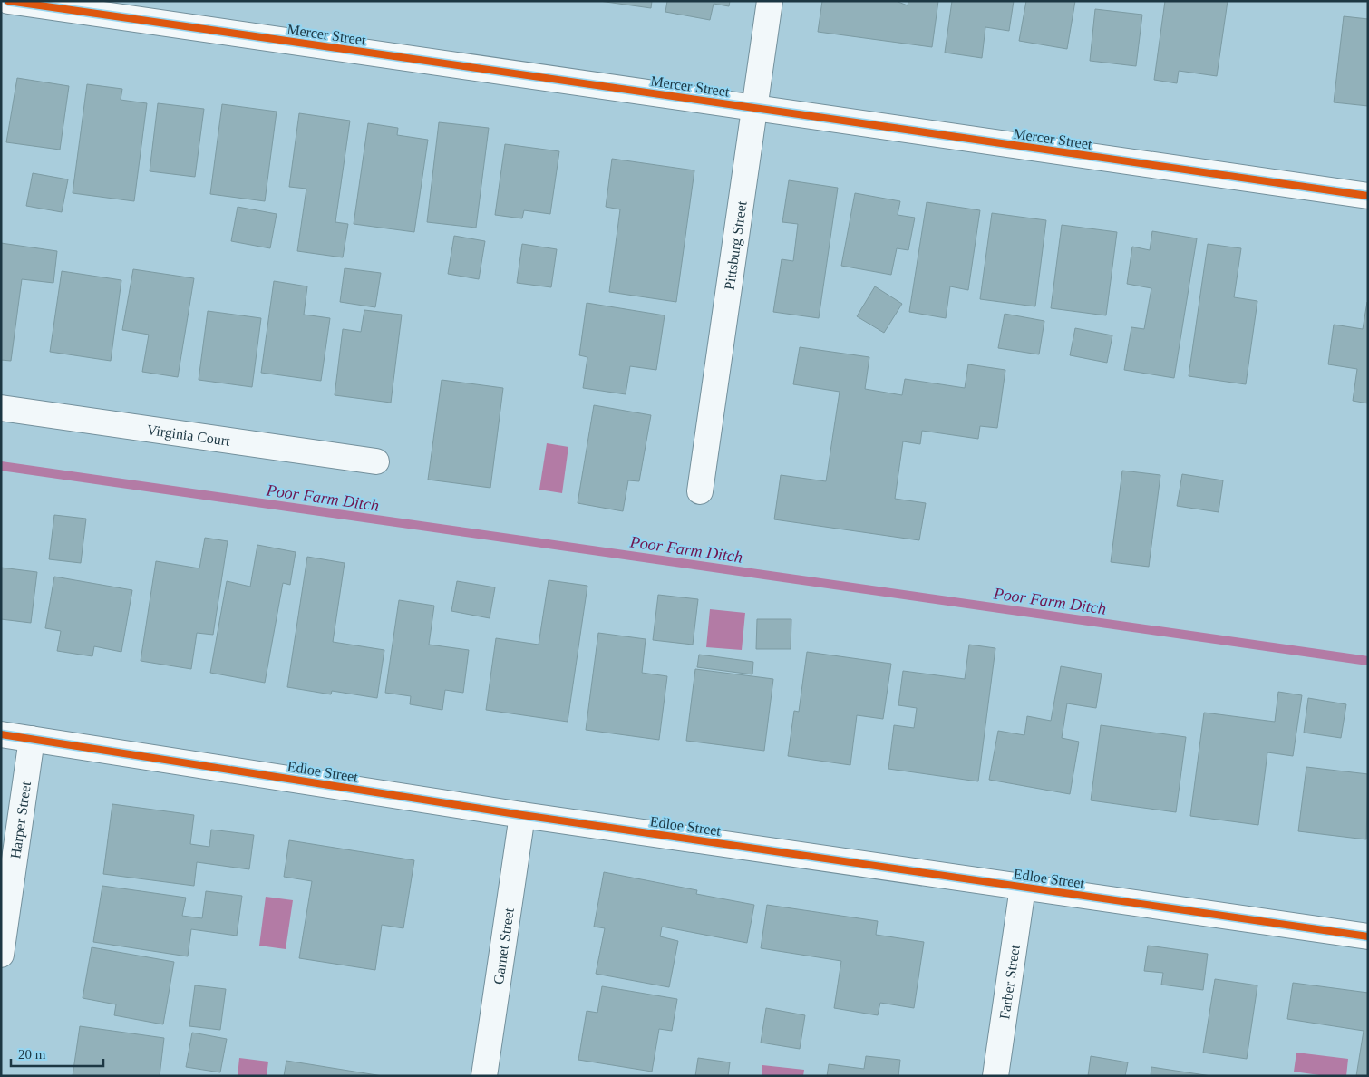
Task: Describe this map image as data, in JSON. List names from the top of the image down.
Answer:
{
  "streets": {
    "street": [
      "Mercer Street",
      "Pittsburg Street",
      "Virginia Court",
      "Edloe Street",
      "Harper Street",
      "Garnet Street",
      "Farber Street"
    ]
  },
  "crossings": [
    ["Mercer Street", "Pittsburg Street"],
    ["Edloe Street", "Harper Street"],
    ["Edloe Street", "Garnet Street"],
    ["Edloe Street", "Farber Street"]
  ],
  "water": ["Poor Farm Ditch"],
  "scale_bar": "20 m"
}
